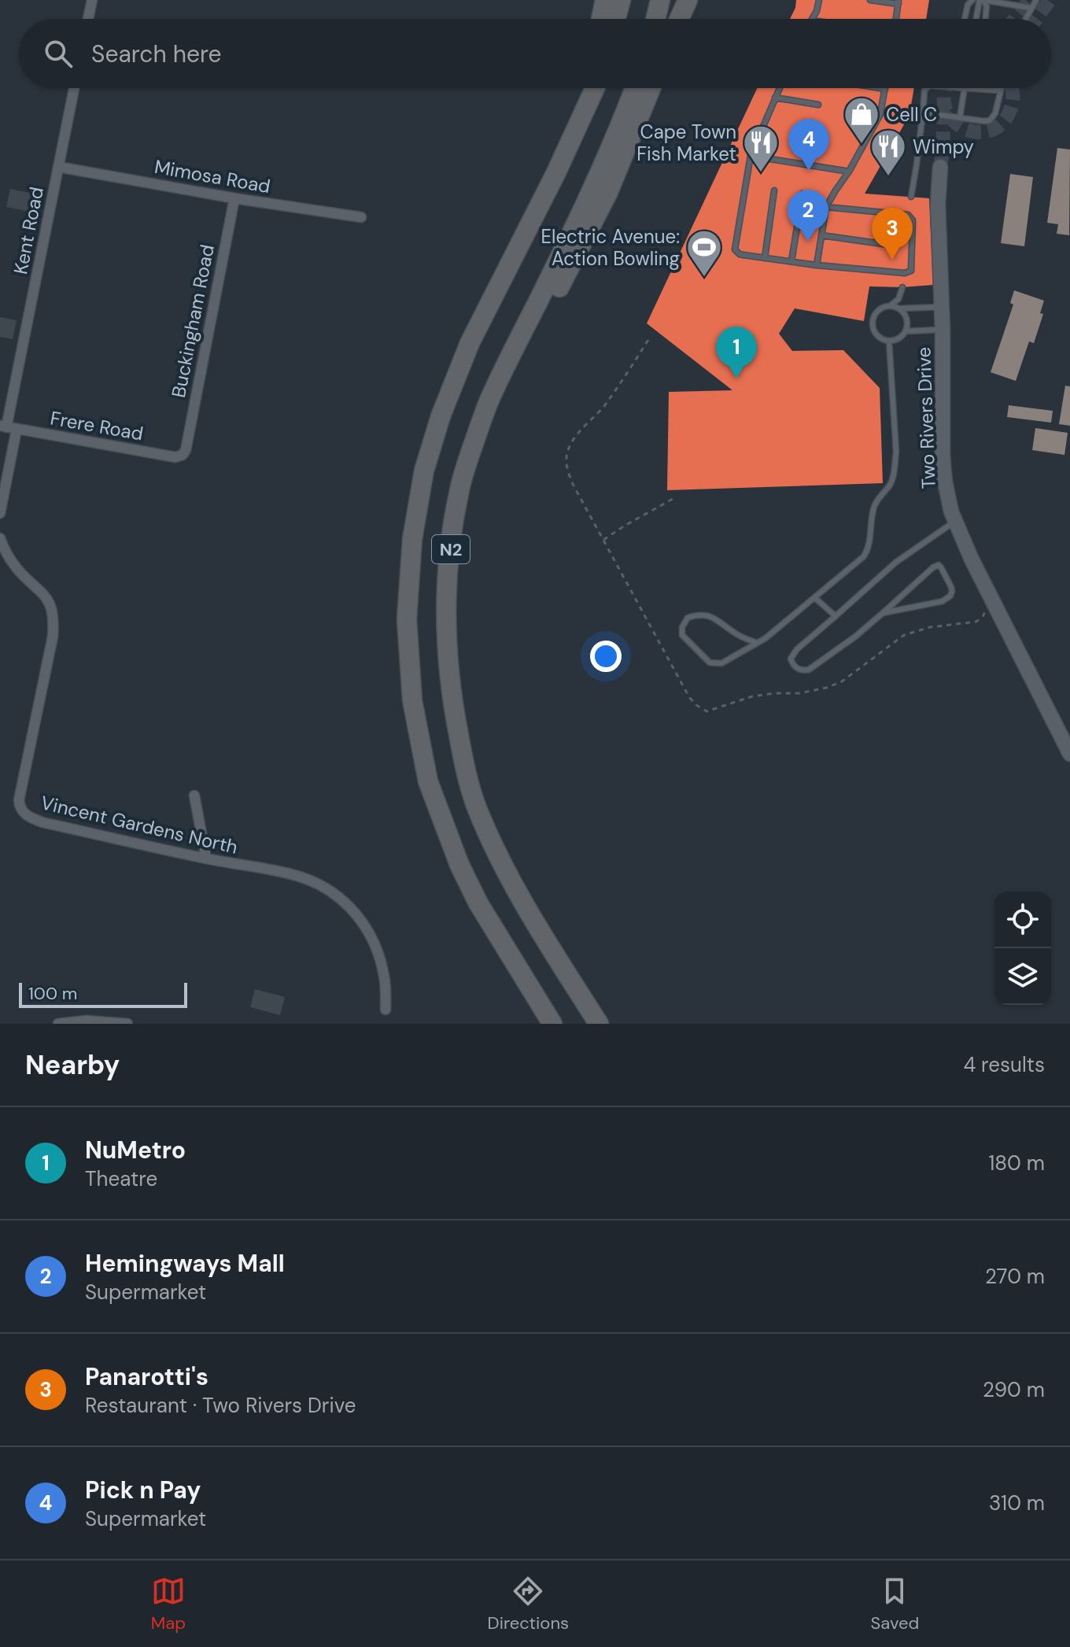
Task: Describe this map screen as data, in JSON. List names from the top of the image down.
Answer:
{
  "streets": {
    "highway": ["N2"],
    "main road": ["Two Rivers Drive"],
    "street": [
      "Mimosa Road",
      "Kent Road",
      "Buckingham Road",
      "Frere Road",
      "Vincent Gardens North"
    ]
  },
  "crossings": [
    ["Mimosa Road", "Kent Road"],
    ["Mimosa Road", "Buckingham Road"],
    ["Kent Road", "Frere Road"],
    ["Buckingham Road", "Frere Road"]
  ],
  "places": {
    "shop": ["Cell C"],
    "restaurant": ["Cape Town Fish Market", "Wimpy"],
    "sports": ["Electric Avenue: Action Bowling"]
  },
  "scale_bar": "100 m",
  "page": {
    "search": "Search here",
    "pins": [
      "4",
      "2",
      "3",
      "1"
    ],
    "scale": "100 m",
    "heading": ["Nearby", "4 results"],
    "list": [
      {
        "mark": "1",
        "name": "NuMetro",
        "note": "Theatre",
        "value": "180 m"
      },
      {
        "mark": "2",
        "name": "Hemingways Mall",
        "note": "Supermarket",
        "value": "270 m"
      },
      {
        "mark": "3",
        "name": "Panarotti's",
        "note": "Restaurant · Two Rivers Drive",
        "value": "290 m"
      },
      {
        "mark": "4",
        "name": "Pick n Pay",
        "note": "Supermarket",
        "value": "310 m"
      }
    ],
    "nav": ["Map", "Directions", "Saved"]
  }
}
